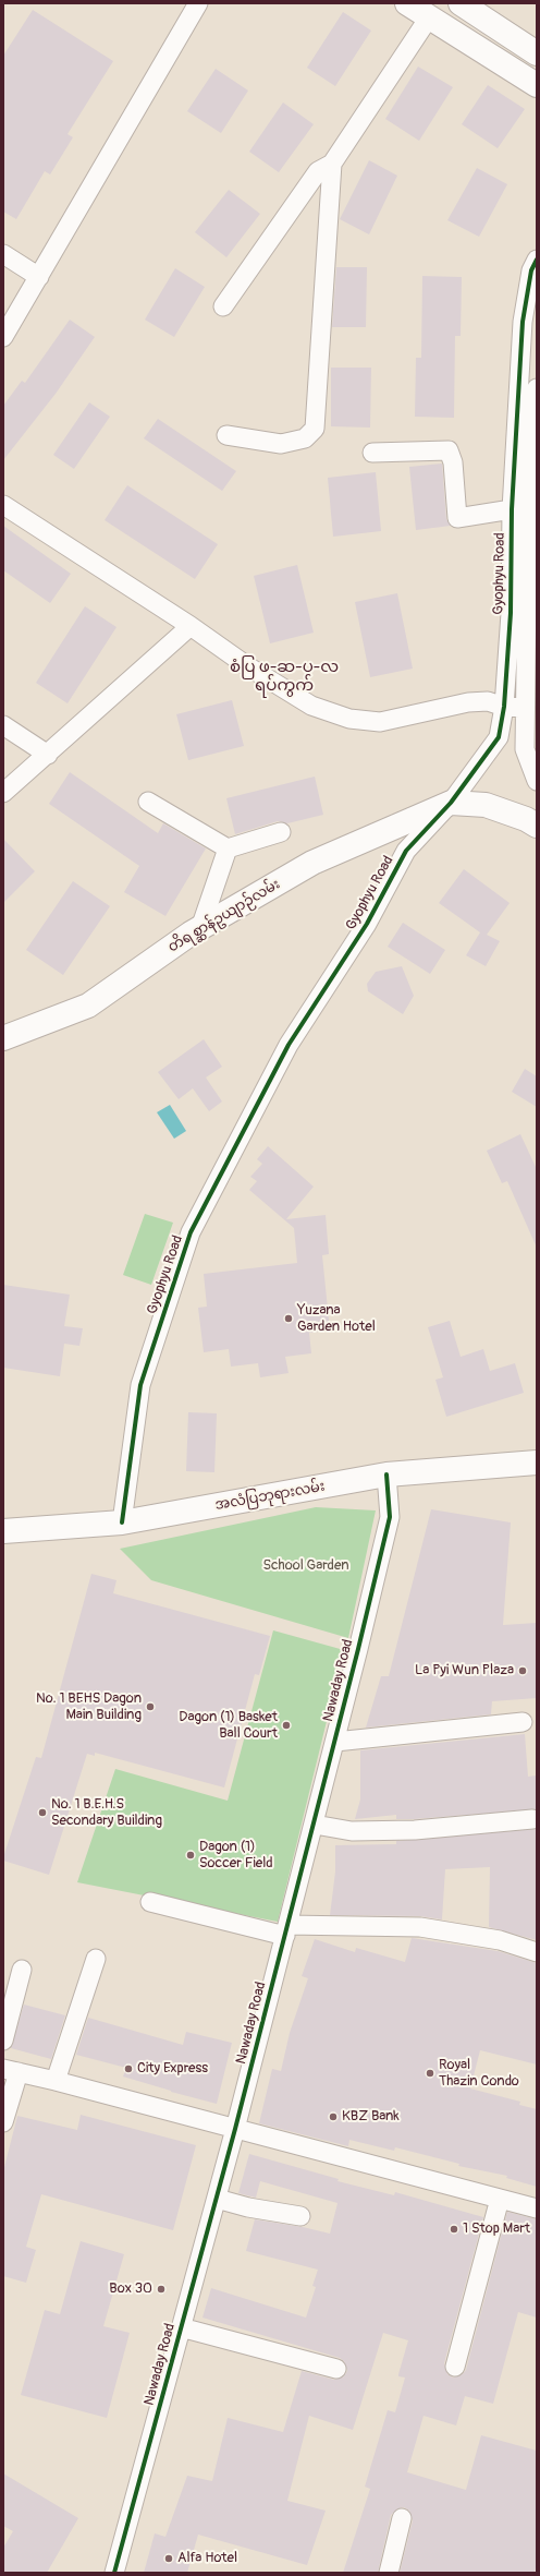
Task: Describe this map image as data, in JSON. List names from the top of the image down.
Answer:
{
  "streets": {
    "main road": ["တိရစ္ဆာန်ဥယျာဉ်လမ်း", "အလံပြဘုရားလမ်း"],
    "street": ["Gyophyu Road", "Nawaday Road"]
  },
  "crossings": [
    ["Gyophyu Road", "တိရစ္ဆာန်ဥယျာဉ်လမ်း"],
    ["Gyophyu Road", "အလံပြဘုရားလမ်း"],
    ["အလံပြဘုရားလမ်း", "Nawaday Road"]
  ],
  "districts": ["စံပြ ဖ-ဆ-ပ-လ ရပ်ကွက်"],
  "parks": ["School Garden"],
  "places": [
    "Yuzana Garden Hotel",
    "La Pyi Wun Plaza",
    "No. 1 BEHS Dagon Main Building",
    "Dagon (1) Basket Ball Court",
    "No. 1 B.E.H.S Secondary Building",
    "Dagon (1) Soccer Field",
    "City Express",
    "Royal Thazin Condo",
    "KBZ Bank",
    "1 Stop Mart",
    "Box 30",
    "Alfa Hotel"
  ]
}
